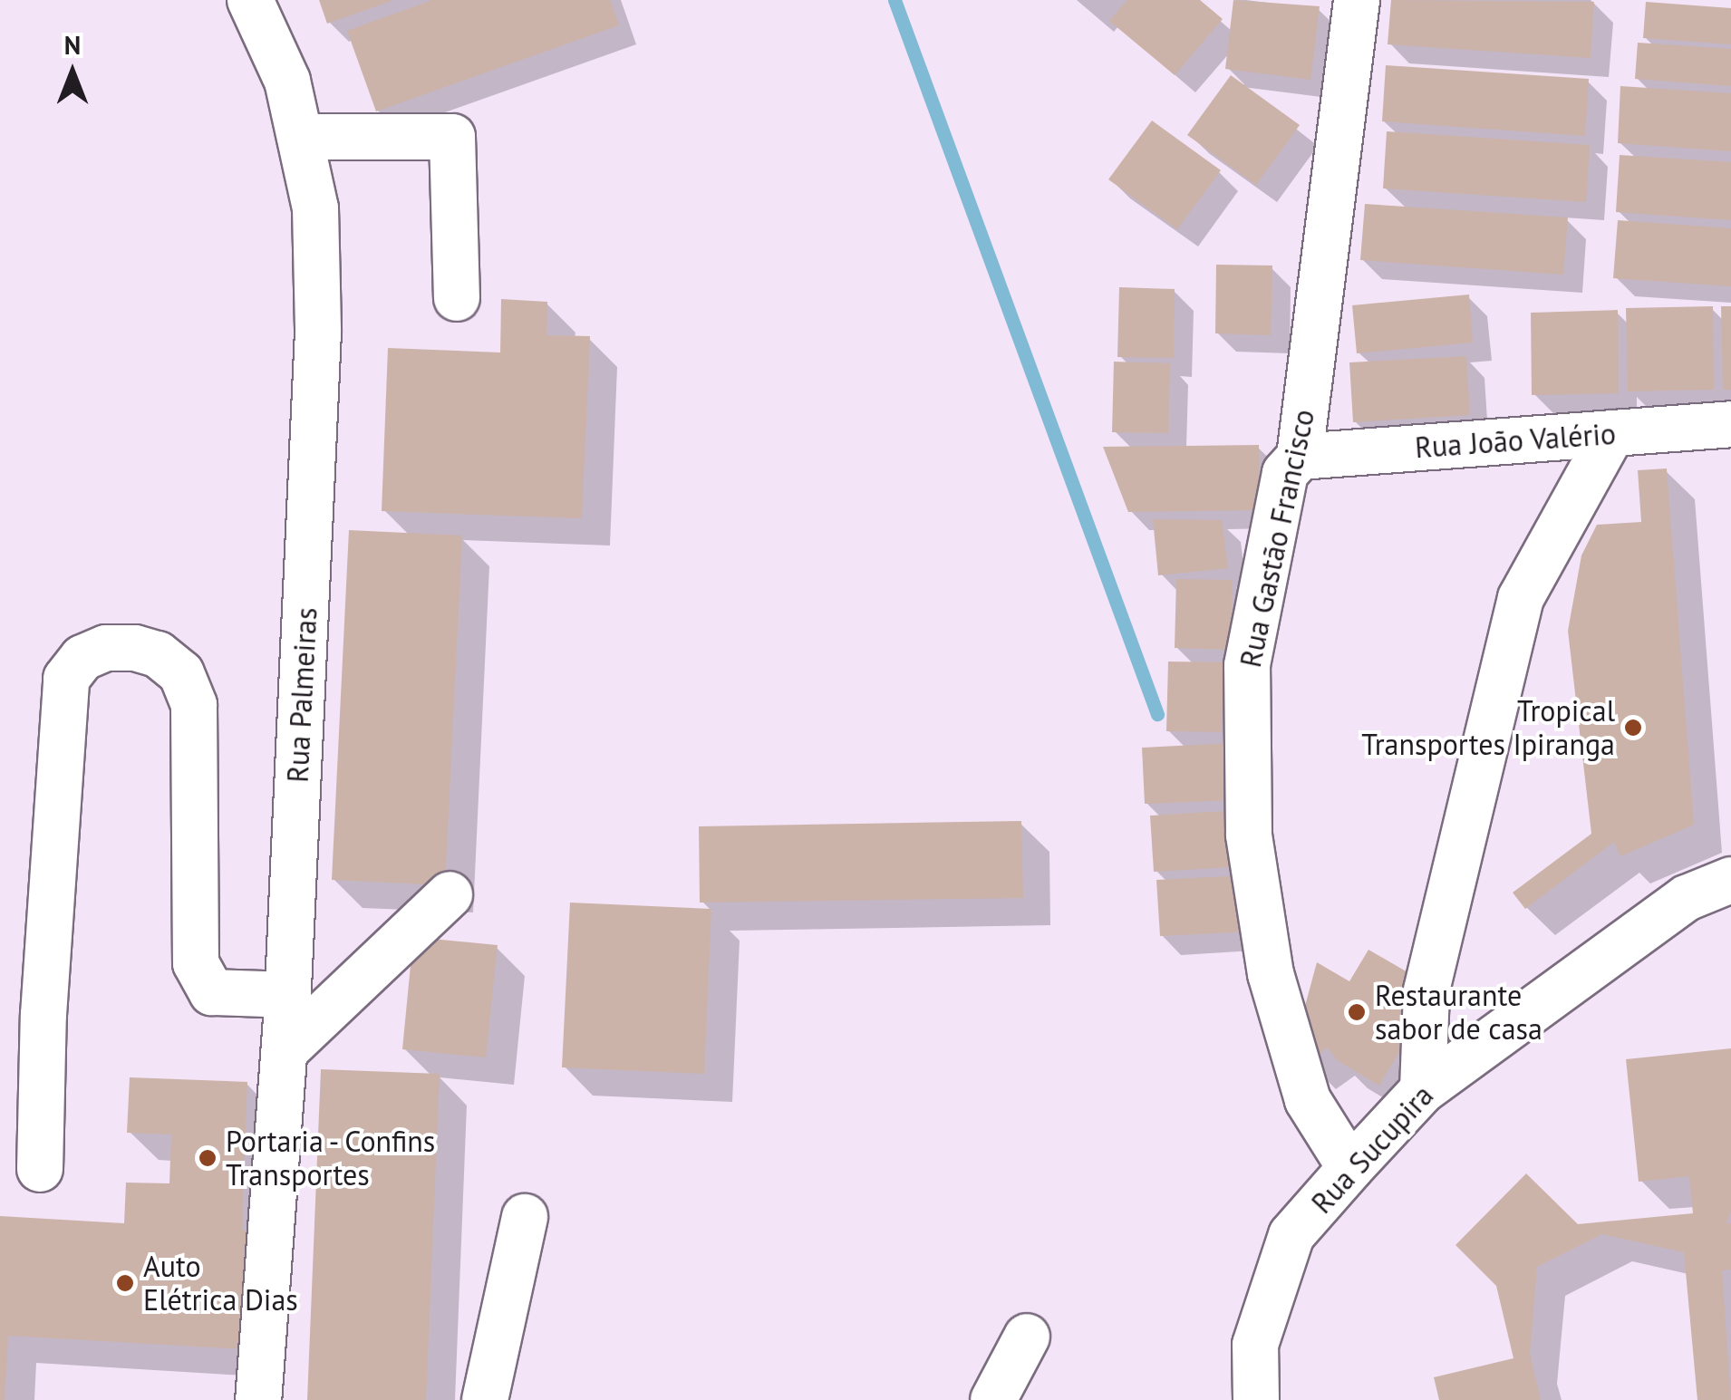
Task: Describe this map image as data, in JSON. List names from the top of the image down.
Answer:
{
  "streets": {
    "street": [
      "Rua João Valério",
      "Rua Gastão Francisco",
      "Rua Palmeiras",
      "Rua Sucupira"
    ]
  },
  "crossings": [
    ["Rua João Valério", "Rua Gastão Francisco"],
    ["Rua Gastão Francisco", "Rua Sucupira"]
  ],
  "places": [
    "Tropical Transportes Ipiranga",
    "Restaurante sabor de casa",
    "Portaria - Confins Transportes",
    "Auto Elétrica Dias"
  ],
  "north": "top"
}
